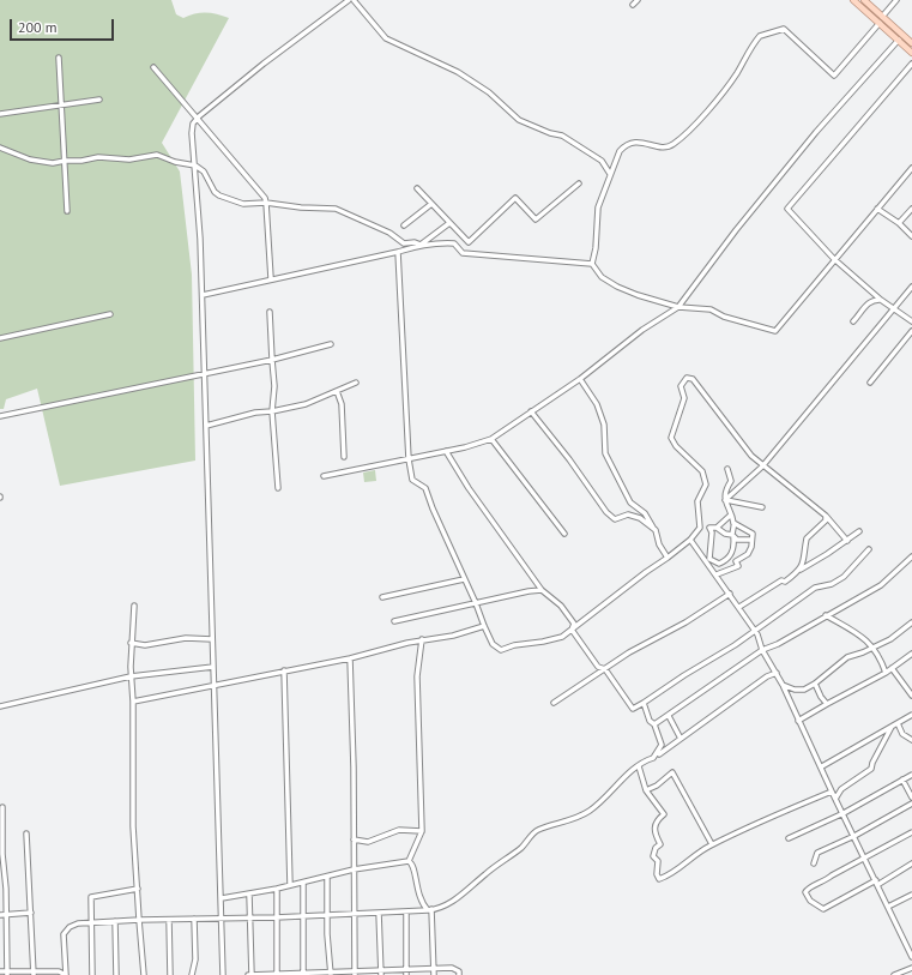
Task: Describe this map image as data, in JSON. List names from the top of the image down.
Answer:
{
  "scale_bar": "200 m"
}
